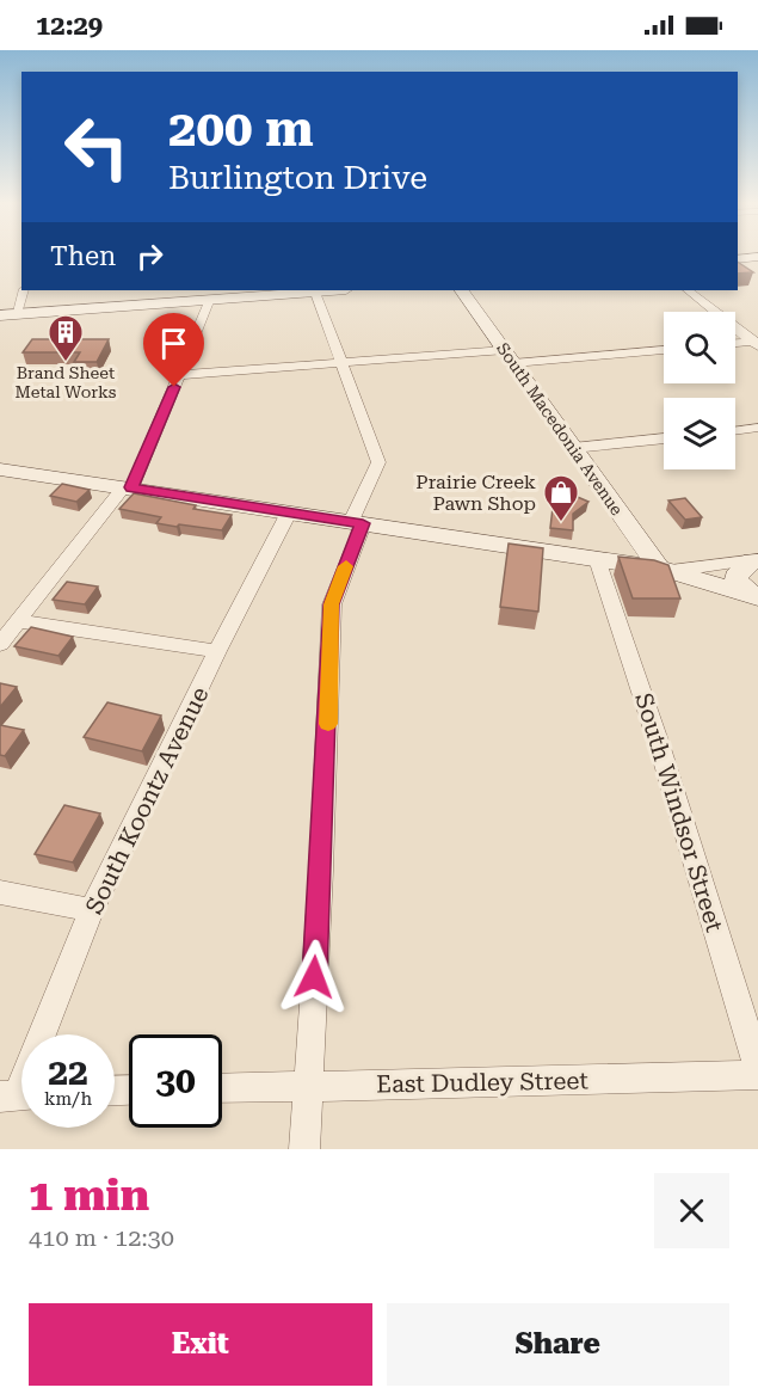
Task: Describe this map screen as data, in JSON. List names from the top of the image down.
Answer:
{
  "streets": {
    "street": [
      "South Macedonia Avenue",
      "South Koontz Avenue",
      "South Windsor Street",
      "East Dudley Street"
    ]
  },
  "places": {
    "building": ["Brand Sheet Metal Works"],
    "shop": ["Prairie Creek Pawn Shop"]
  },
  "page": {
    "status": "12:29",
    "turn": ["200 m", "Burlington Drive"],
    "then": "Then",
    "speed": "22 km/h",
    "limit": "30",
    "heading": ["1 min", "410 m · 12:30"],
    "buttons": ["Exit", "Share"]
  }
}
